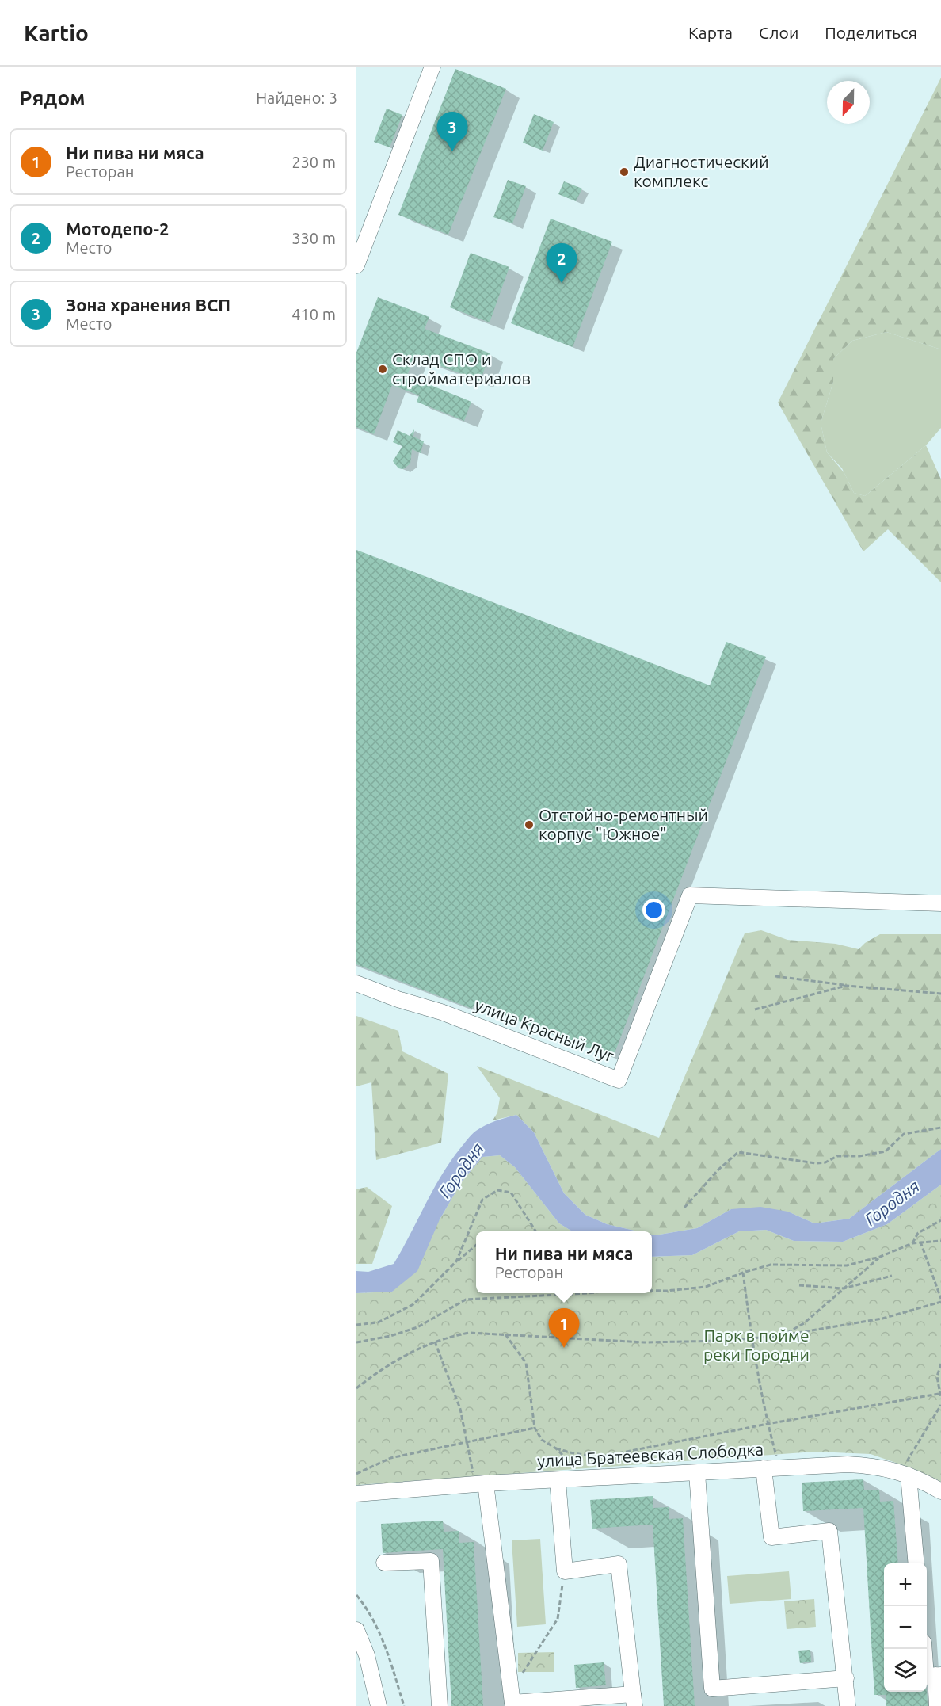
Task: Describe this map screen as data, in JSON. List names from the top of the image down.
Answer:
{
  "streets": {
    "street": ["улица Красный Луг", "улица Братеевская Слободка"]
  },
  "water": ["Городня"],
  "parks": ["Парк в пойме реки Городни"],
  "places": ["Диагностический комплекс", "Склад СПО и стройматериалов", "Отстойно-ремонтный корпус \"Южное\""],
  "north": "bottom",
  "page": {
    "header": "Kartio",
    "nav": ["Карта", "Слои", "Поделиться"],
    "heading": ["Рядом", "Найдено: 3"],
    "pins": ["3", "2", "1"],
    "list": [
      {
        "mark": "1",
        "name": "Ни пива ни мяса",
        "note": "Ресторан",
        "value": "230 m"
      },
      {
        "mark": "2",
        "name": "Мотодепо-2",
        "note": "Место",
        "value": "330 m"
      },
      {
        "mark": "3",
        "name": "Зона хранения ВСП",
        "note": "Место",
        "value": "410 m"
      }
    ],
    "popup": ["Ни пива ни мяса", "Ресторан"],
    "map_buttons": ["+", "−"]
  }
}
